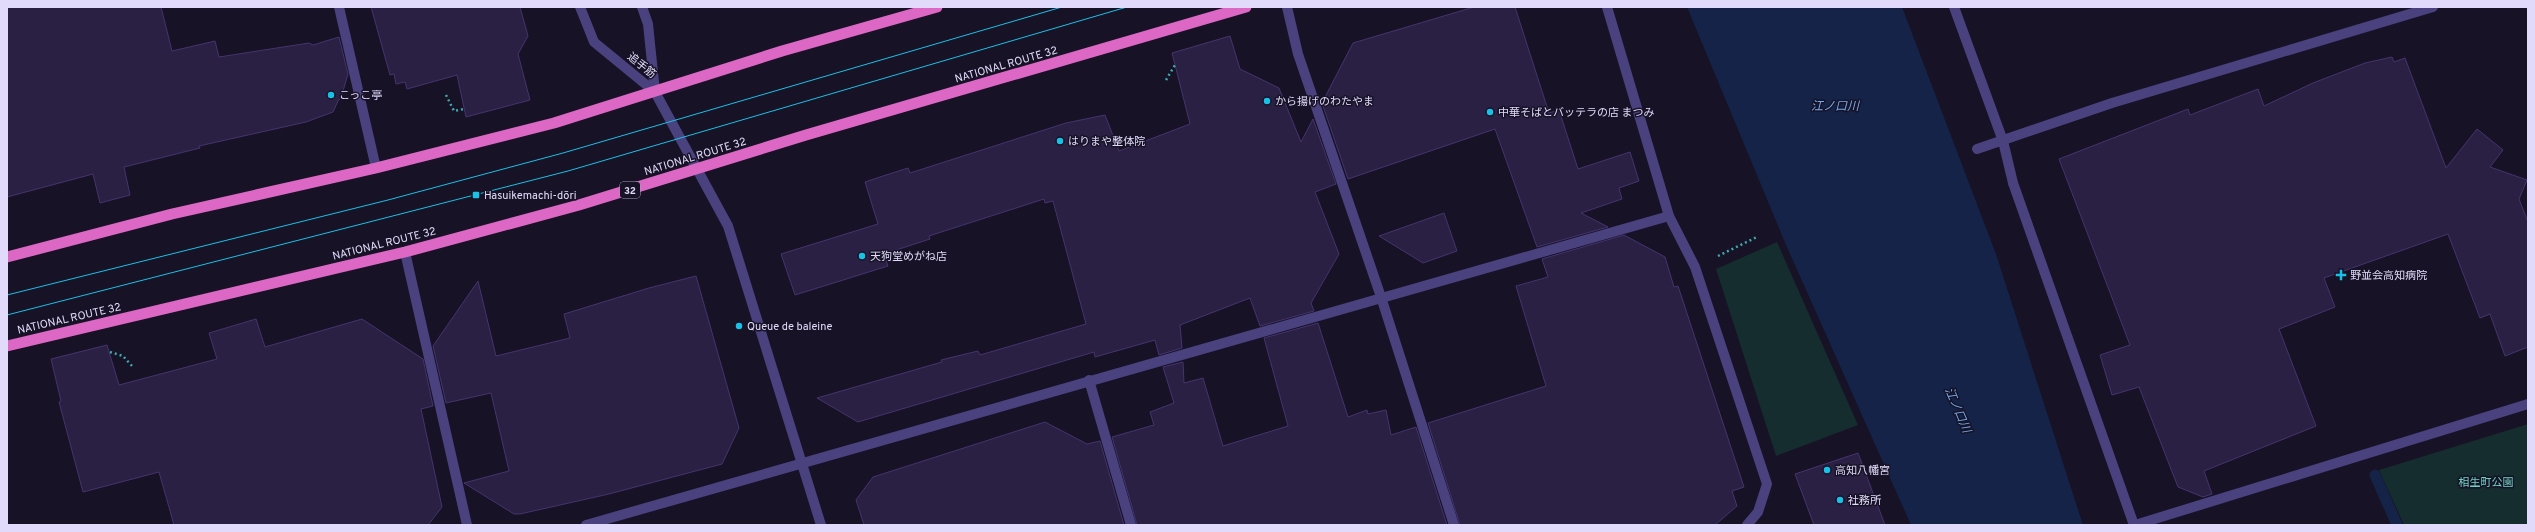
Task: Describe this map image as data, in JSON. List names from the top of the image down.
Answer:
{
  "streets": {
    "highway": ["NATIONAL ROUTE 32", "32"],
    "street": ["追手筋"]
  },
  "water": ["江ノ口川"],
  "parks": ["相生町公園"],
  "places": {
    "other": [
      "こっこ亭",
      "から揚げのわたやま",
      "中華そばとバッテラの店 まつみ",
      "はりまや整体院",
      "天狗堂めがね店",
      "Queue de baleine",
      "高知八幡宮",
      "社務所"
    ],
    "transit": ["Hasuikemachi-dōri"],
    "health": ["野並会高知病院"]
  }
}
